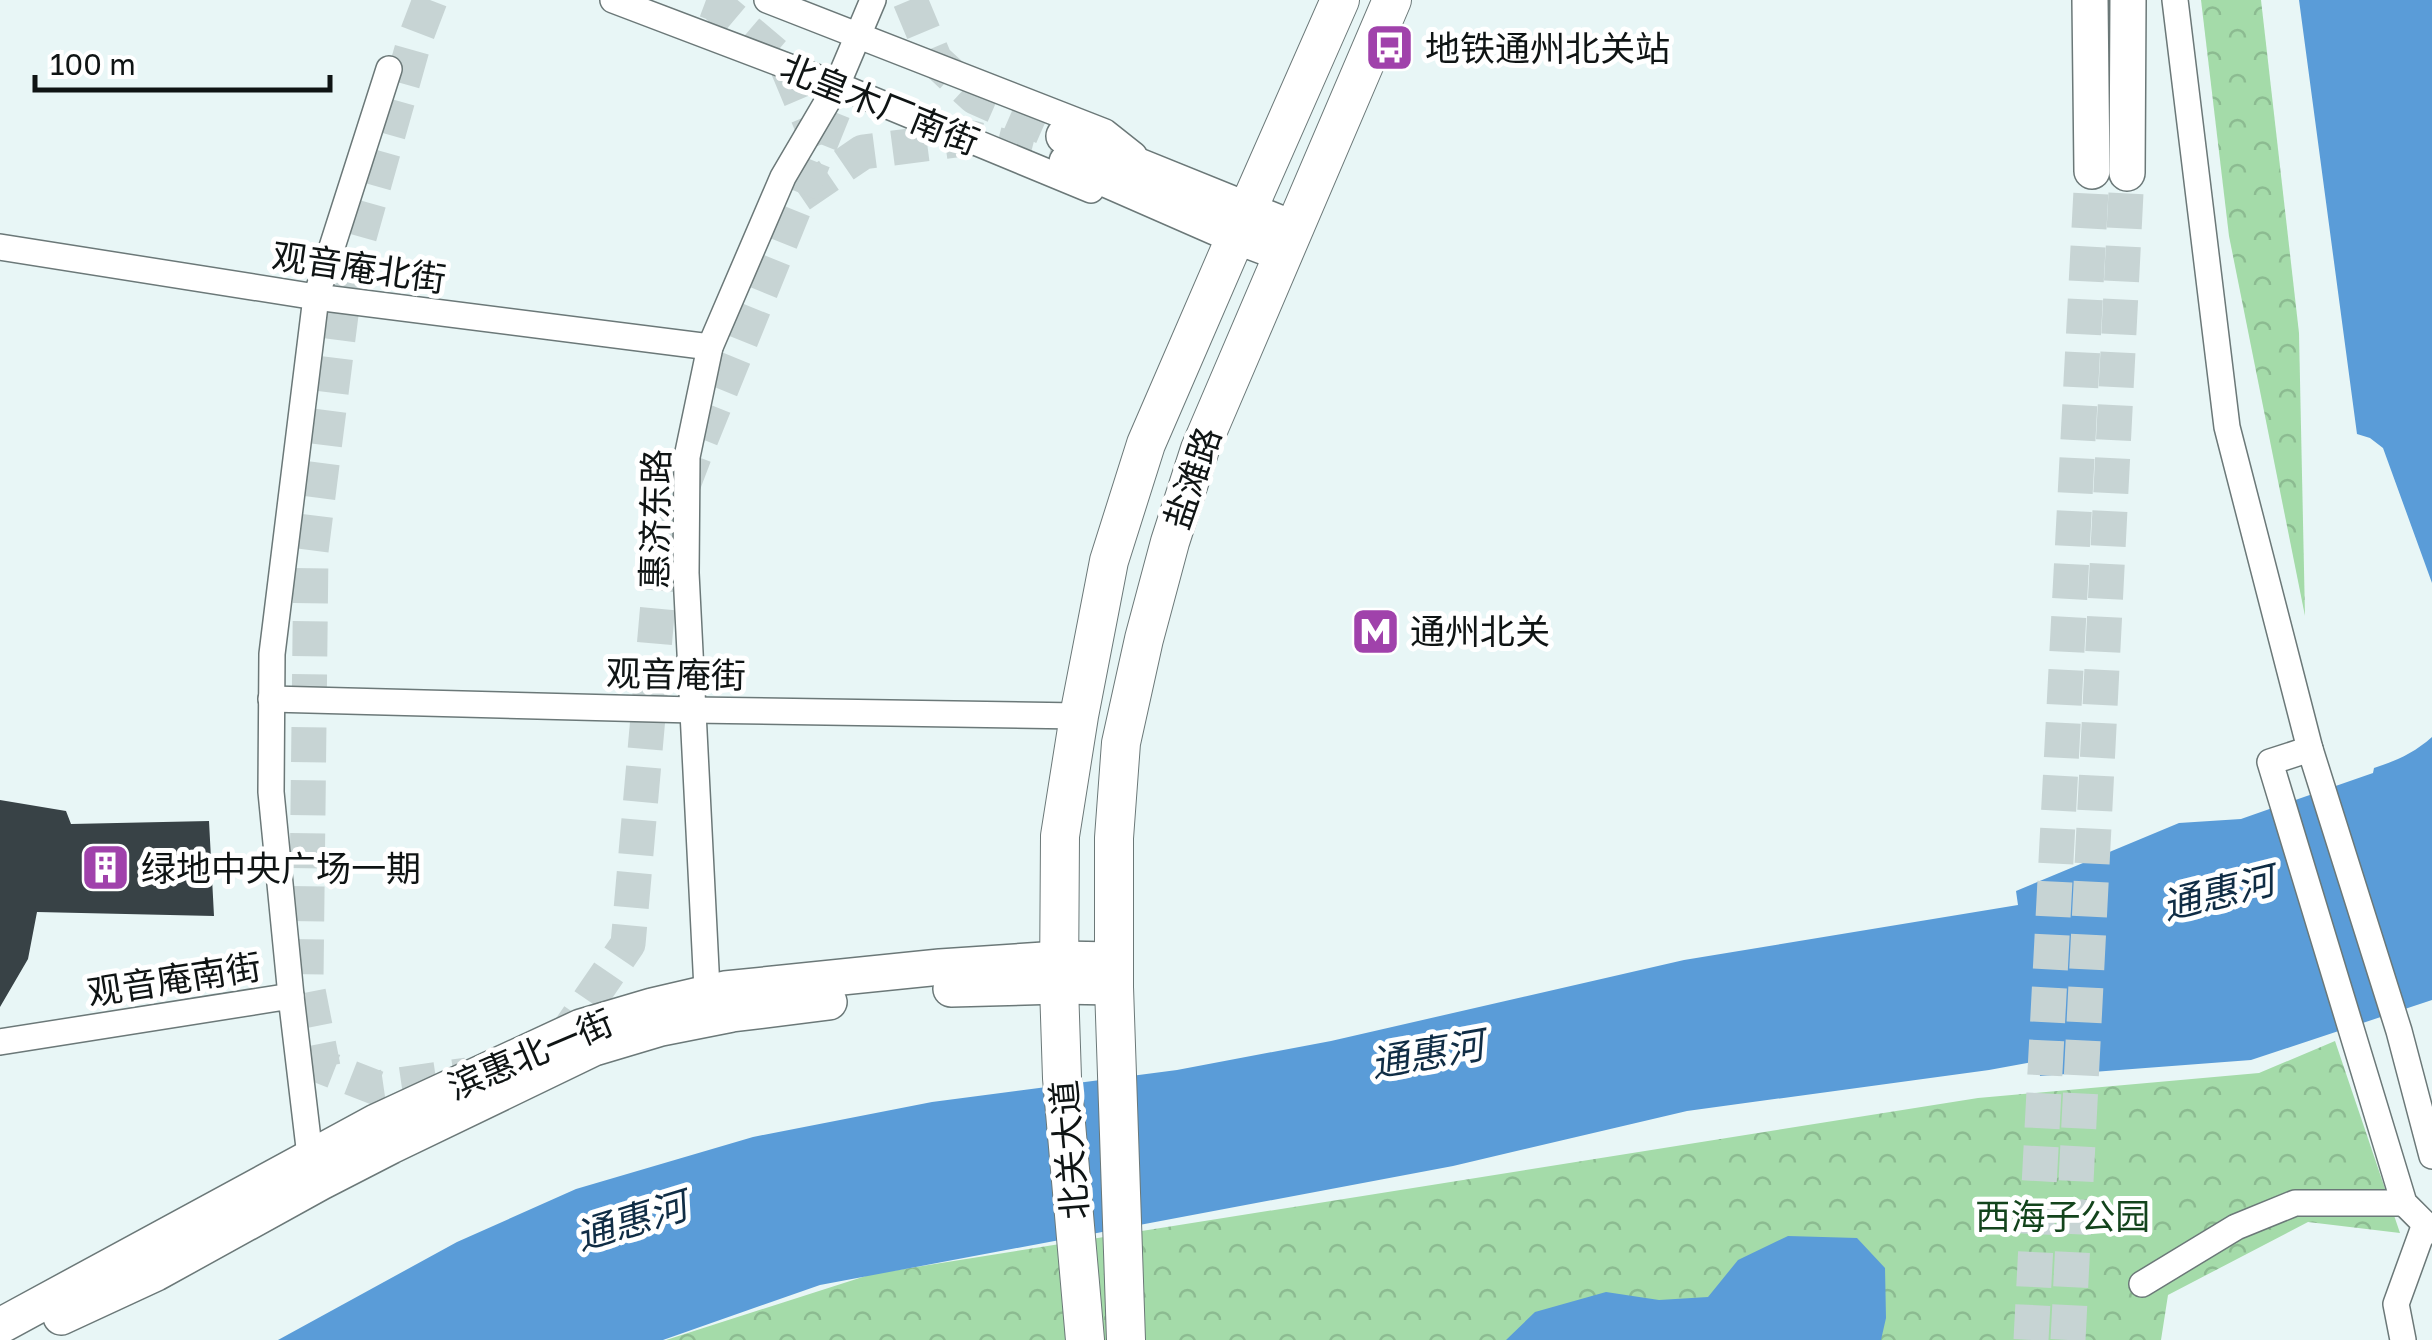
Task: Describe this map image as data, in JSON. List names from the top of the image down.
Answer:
{
  "streets": {
    "main road": ["盐滩路", "北关大道"],
    "street": [
      "北皇木厂南街",
      "观音庵北街",
      "惠济东路",
      "观音庵街",
      "观音庵南街",
      "滨惠北一街"
    ]
  },
  "crossings": [
    ["北皇木厂南街", "盐滩路"],
    ["北皇木厂南街", "惠济东路"],
    ["观音庵北街", "惠济东路"],
    ["盐滩路", "观音庵街"],
    ["盐滩路", "滨惠北一街"],
    ["盐滩路", "北关大道"],
    ["惠济东路", "观音庵街"],
    ["惠济东路", "滨惠北一街"],
    ["观音庵南街", "滨惠北一街"],
    ["滨惠北一街", "北关大道"]
  ],
  "water": ["通惠河"],
  "parks": ["西海子公园"],
  "places": {
    "bus stop": ["地铁通州北关站"],
    "metro station": ["通州北关"],
    "building": ["绿地中央广场一期"]
  },
  "scale_bar": "100 m"
}
